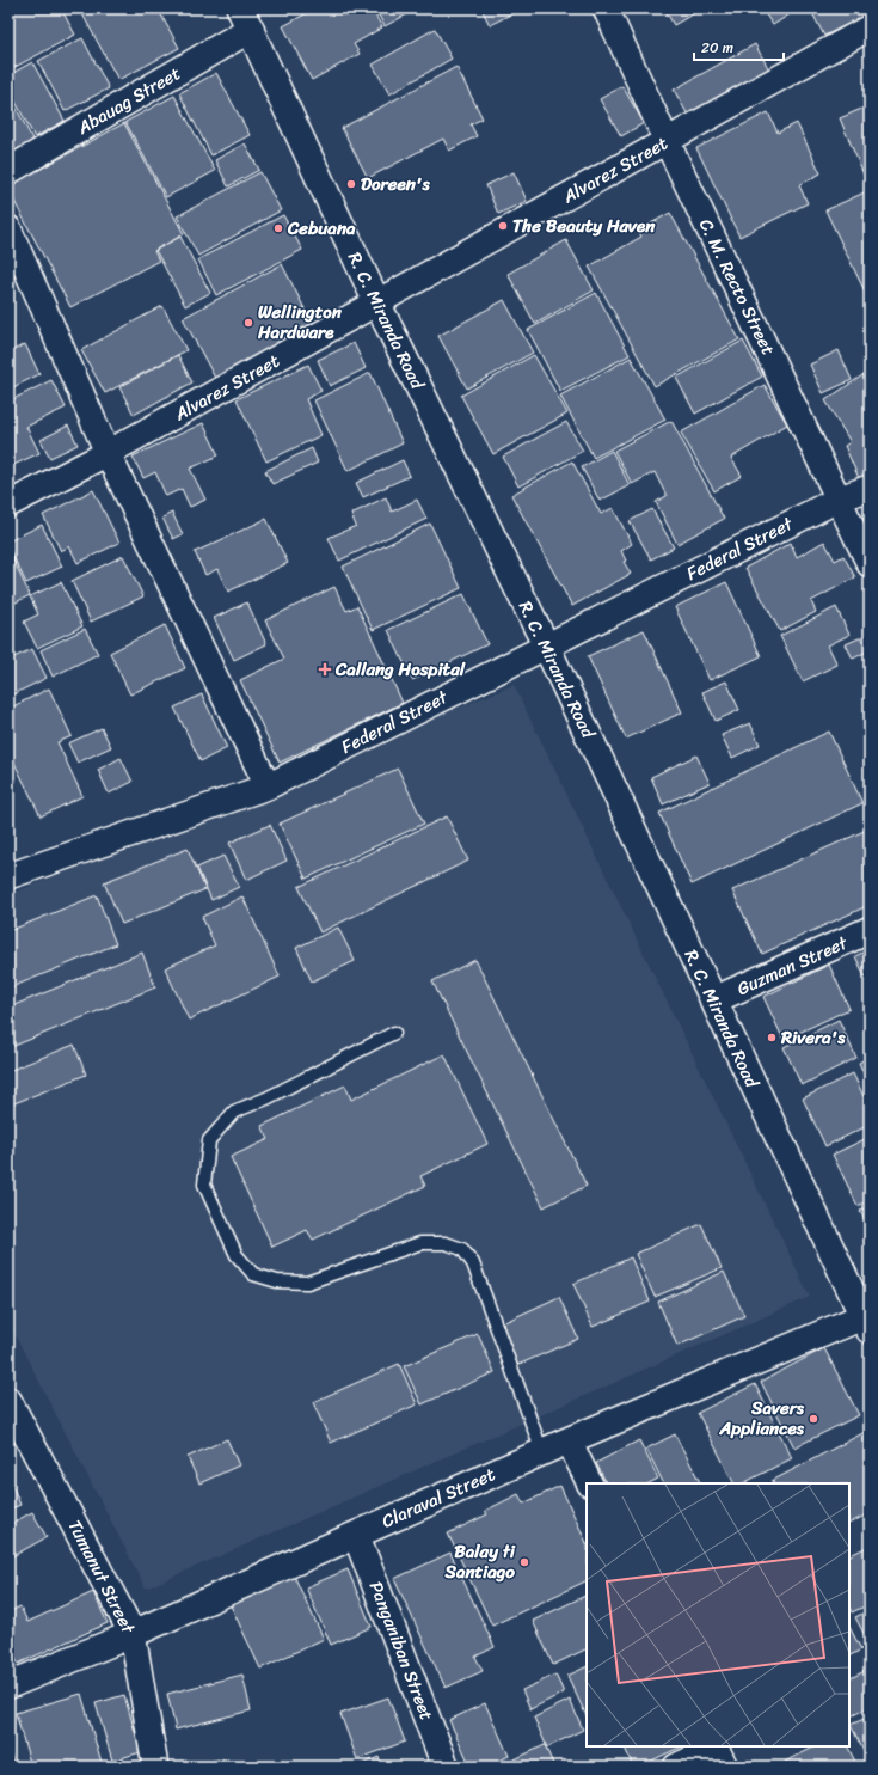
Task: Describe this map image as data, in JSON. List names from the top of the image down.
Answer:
{
  "streets": {
    "street": [
      "Abauag Street",
      "Alvarez Street",
      "C. M. Recto Street",
      "R. C. Miranda Road",
      "Federal Street",
      "Guzman Street",
      "Claraval Street",
      "Tumanut Street",
      "Panganiban Street"
    ]
  },
  "crossings": [
    ["Abauag Street", "R. C. Miranda Road"],
    ["Alvarez Street", "C. M. Recto Street"],
    ["Alvarez Street", "R. C. Miranda Road"],
    ["C. M. Recto Street", "Federal Street"],
    ["R. C. Miranda Road", "Federal Street"],
    ["R. C. Miranda Road", "Guzman Street"],
    ["R. C. Miranda Road", "Claraval Street"],
    ["Claraval Street", "Tumanut Street"],
    ["Claraval Street", "Panganiban Street"]
  ],
  "places": {
    "other": [
      "Doreen's",
      "The Beauty Haven",
      "Cebuana",
      "Wellington Hardware",
      "Rivera's",
      "Savers Appliances",
      "Balay ti Santiago"
    ],
    "health": ["Callang Hospital"]
  },
  "scale_bar": "20 m"
}
